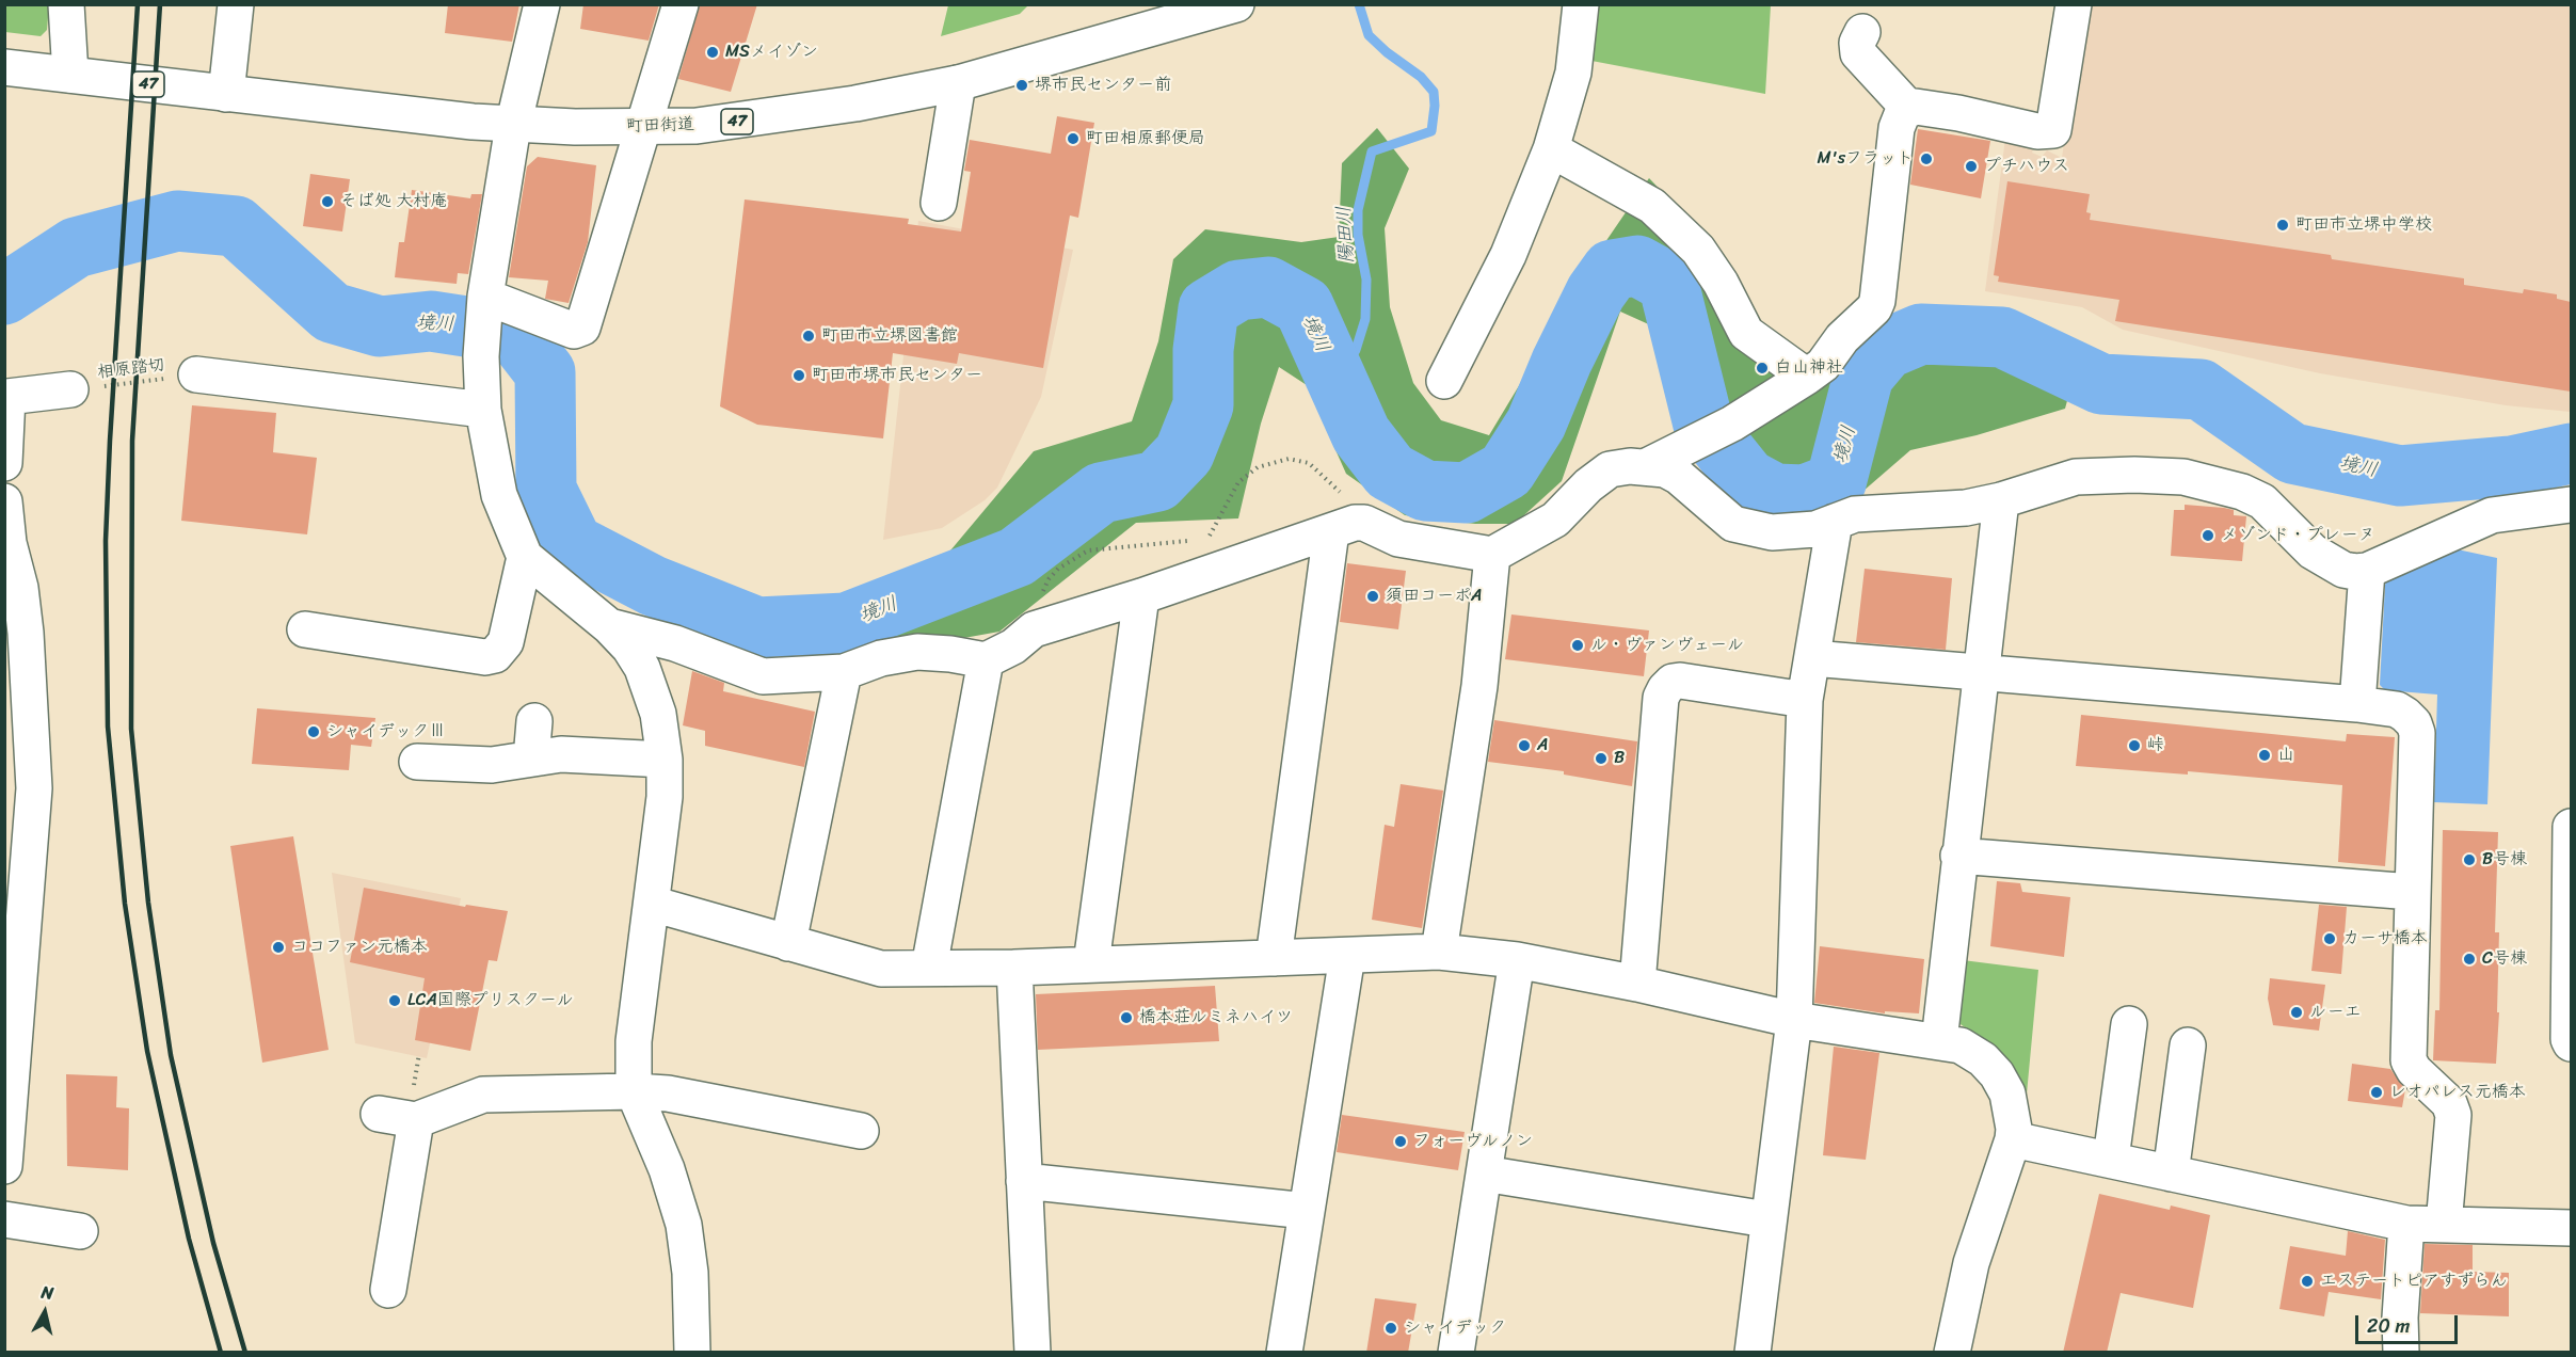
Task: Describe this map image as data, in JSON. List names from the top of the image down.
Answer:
{
  "streets": {
    "street": ["47", "町田街道"],
    "path": ["相原踏切"]
  },
  "crossings": [
    ["47", "町田街道"]
  ],
  "water": ["陽田川", "境川"],
  "places": [
    "MSメイゾン",
    "堺市民センター前",
    "町田相原郵便局",
    "M'sフラット",
    "プチハウス",
    "そば処 大村庵",
    "町田市立堺中学校",
    "町田市立堺図書館",
    "白山神社",
    "町田市堺市民センター",
    "メゾンド・プレーヌ",
    "須田コーポA",
    "ル・ヴァンヴェール",
    "シャイデックⅢ",
    "A",
    "峠",
    "山",
    "B",
    "B号棟",
    "カーサ橋本",
    "ココファン元橋本",
    "C号棟",
    "LCA国際プリスクール",
    "ルーエ",
    "橋本荘ルミネハイツ",
    "レオパレス元橋本",
    "フォーヴルノン",
    "エステートピアすずらん",
    "シャイデック"
  ],
  "scale_bar": "20 m",
  "north": "top"
}
